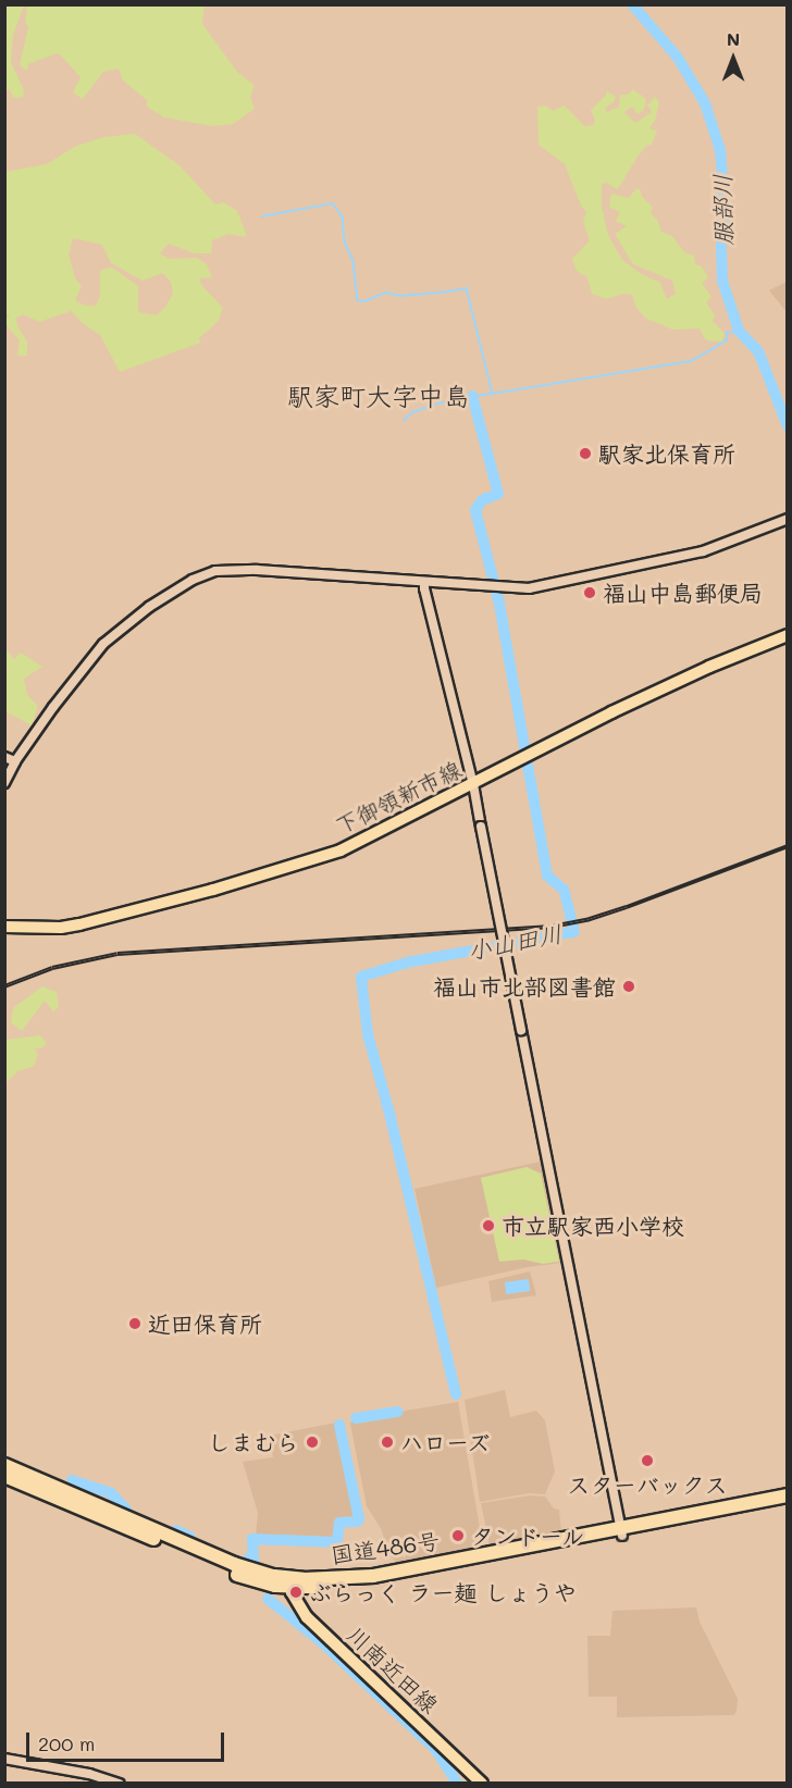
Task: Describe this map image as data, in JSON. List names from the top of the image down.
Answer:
{
  "streets": {
    "highway": ["国道486号"],
    "main road": ["下御領新市線", "川南近田線"]
  },
  "crossings": [
    ["国道486号", "川南近田線"]
  ],
  "districts": ["駅家町大字中島"],
  "water": ["服部川", "小山田川"],
  "places": [
    "駅家北保育所",
    "福山中島郵便局",
    "福山市北部図書館",
    "市立駅家西小学校",
    "近田保育所",
    "しまむら",
    "ハローズ",
    "スターバックス",
    "タンドール",
    "ぶらっく ラー麺 しょうや"
  ],
  "scale_bar": "200 m",
  "north": "top"
}
